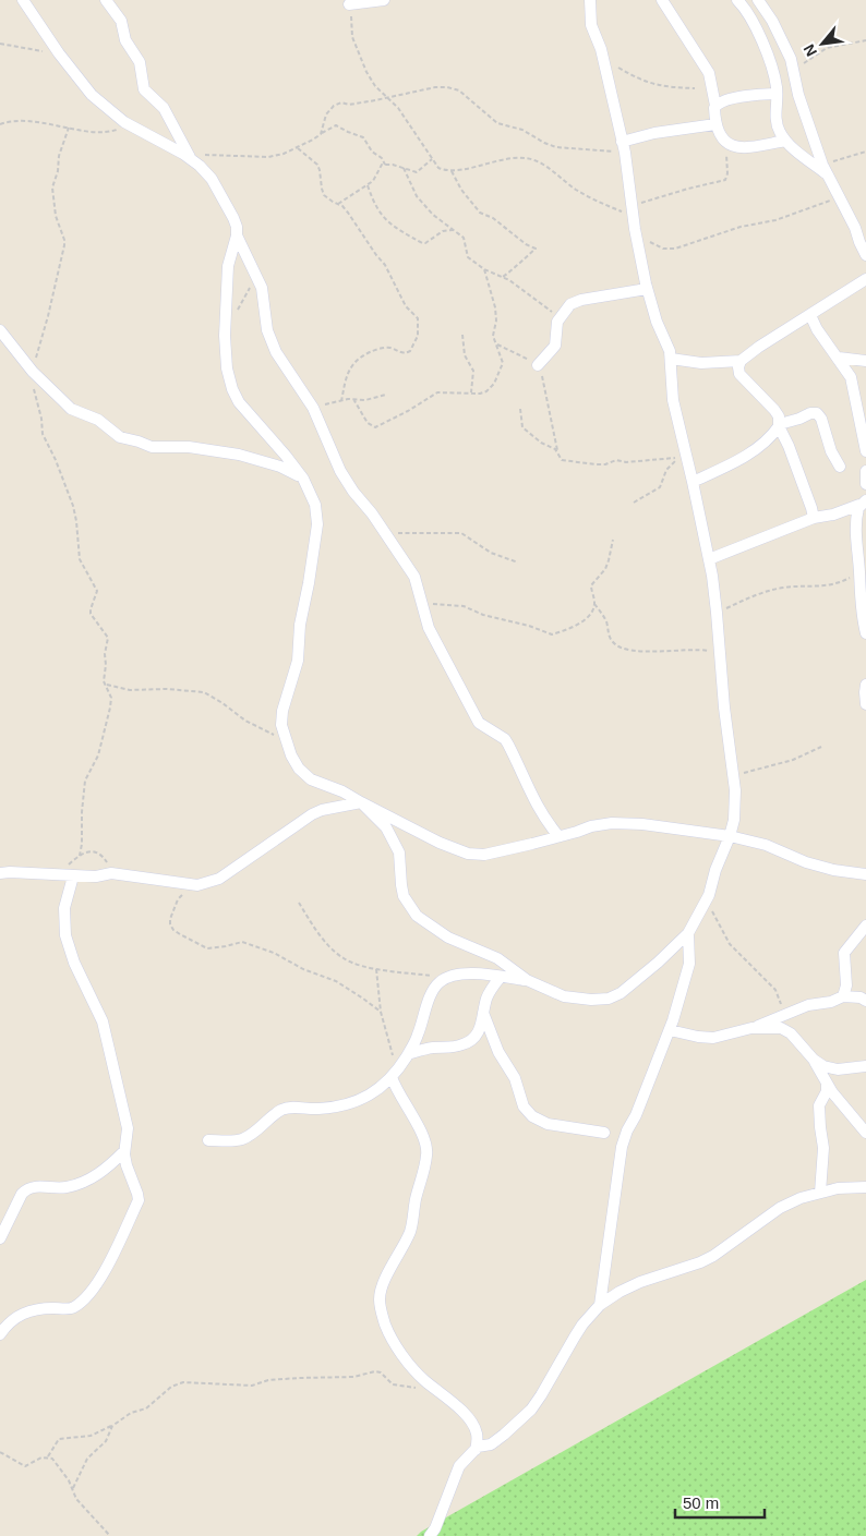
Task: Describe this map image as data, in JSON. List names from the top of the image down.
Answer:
{
  "scale_bar": "50 m",
  "north": "bottom left"
}
